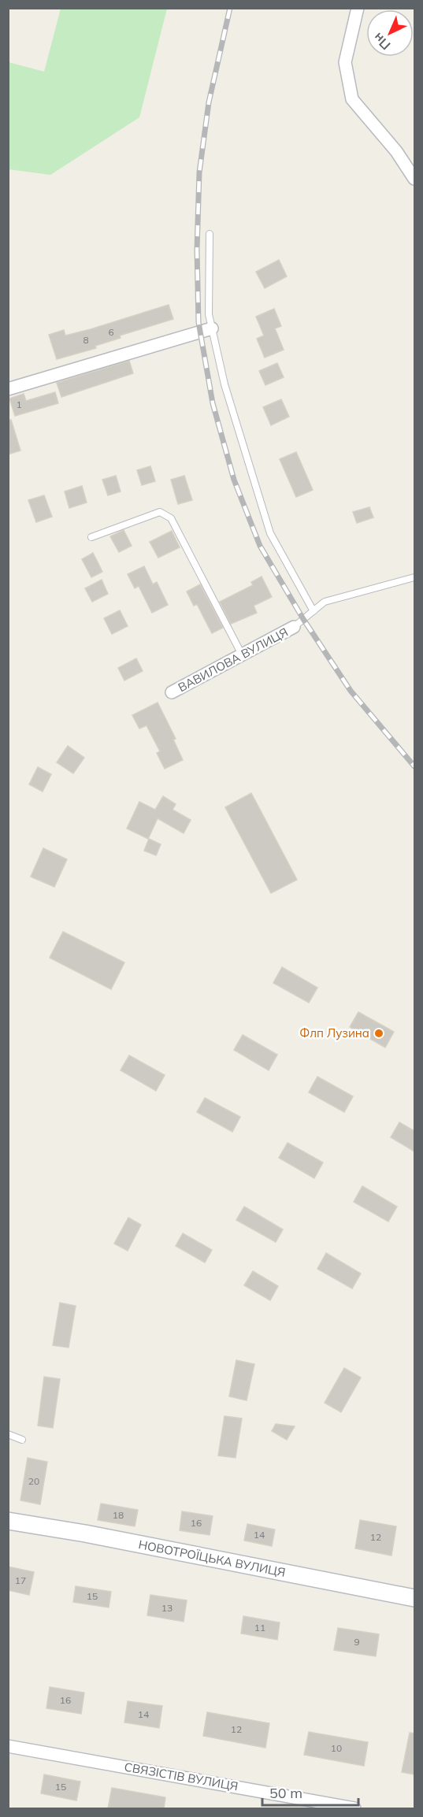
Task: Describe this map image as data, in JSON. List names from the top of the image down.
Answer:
{
  "streets": {
    "main road": ["НОВОТРОЇЦЬКА ВУЛИЦЯ"],
    "street": ["ВАВИЛОВА ВУЛИЦЯ", "СВЯЗІСТІВ ВУЛИЦЯ"]
  },
  "places": ["Флп Лузина"],
  "house_numbers": [
    "6",
    "8",
    "1",
    "20",
    "18",
    "16",
    "14",
    "12",
    "17",
    "15",
    "13",
    "11",
    "9",
    "16",
    "14",
    "12",
    "10",
    "15"
  ],
  "scale_bar": "50 m",
  "north": "bottom left"
}
